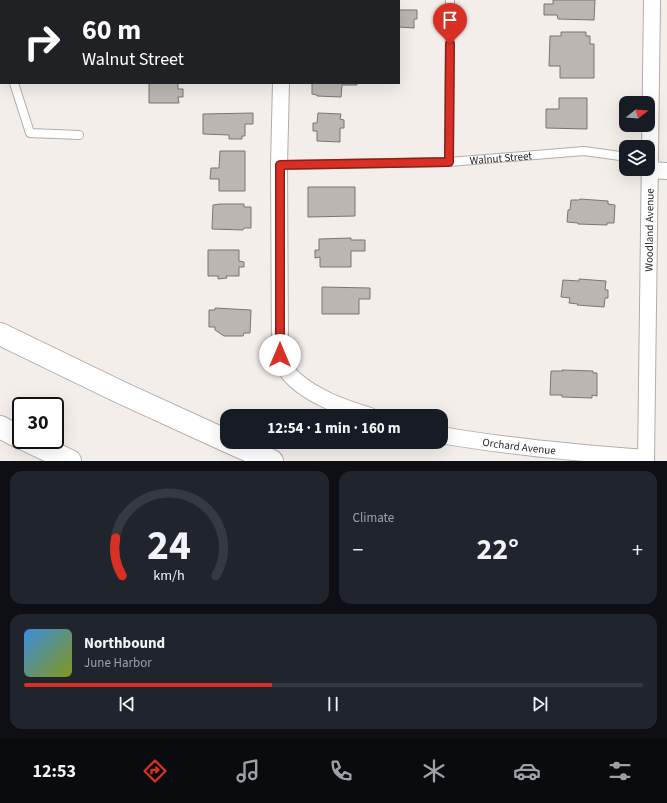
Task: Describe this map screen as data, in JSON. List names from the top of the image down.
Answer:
{
  "streets": {
    "street": ["Woodland Avenue", "Orchard Avenue"],
    "lane": ["Walnut Street"]
  },
  "crossings": [
    ["Woodland Avenue", "Orchard Avenue"]
  ],
  "north": "right",
  "page": {
    "turn": ["60 m", "Walnut Street"],
    "limit": "30",
    "trip": "12:54 · 1 min · 160 m",
    "tile": "Climate",
    "heat": ["−", "22°", "+"],
    "song": ["Northbound", "June Harbor"],
    "tabs": "12:53",
    "gauge": ["24", "km/h"]
  }
}
